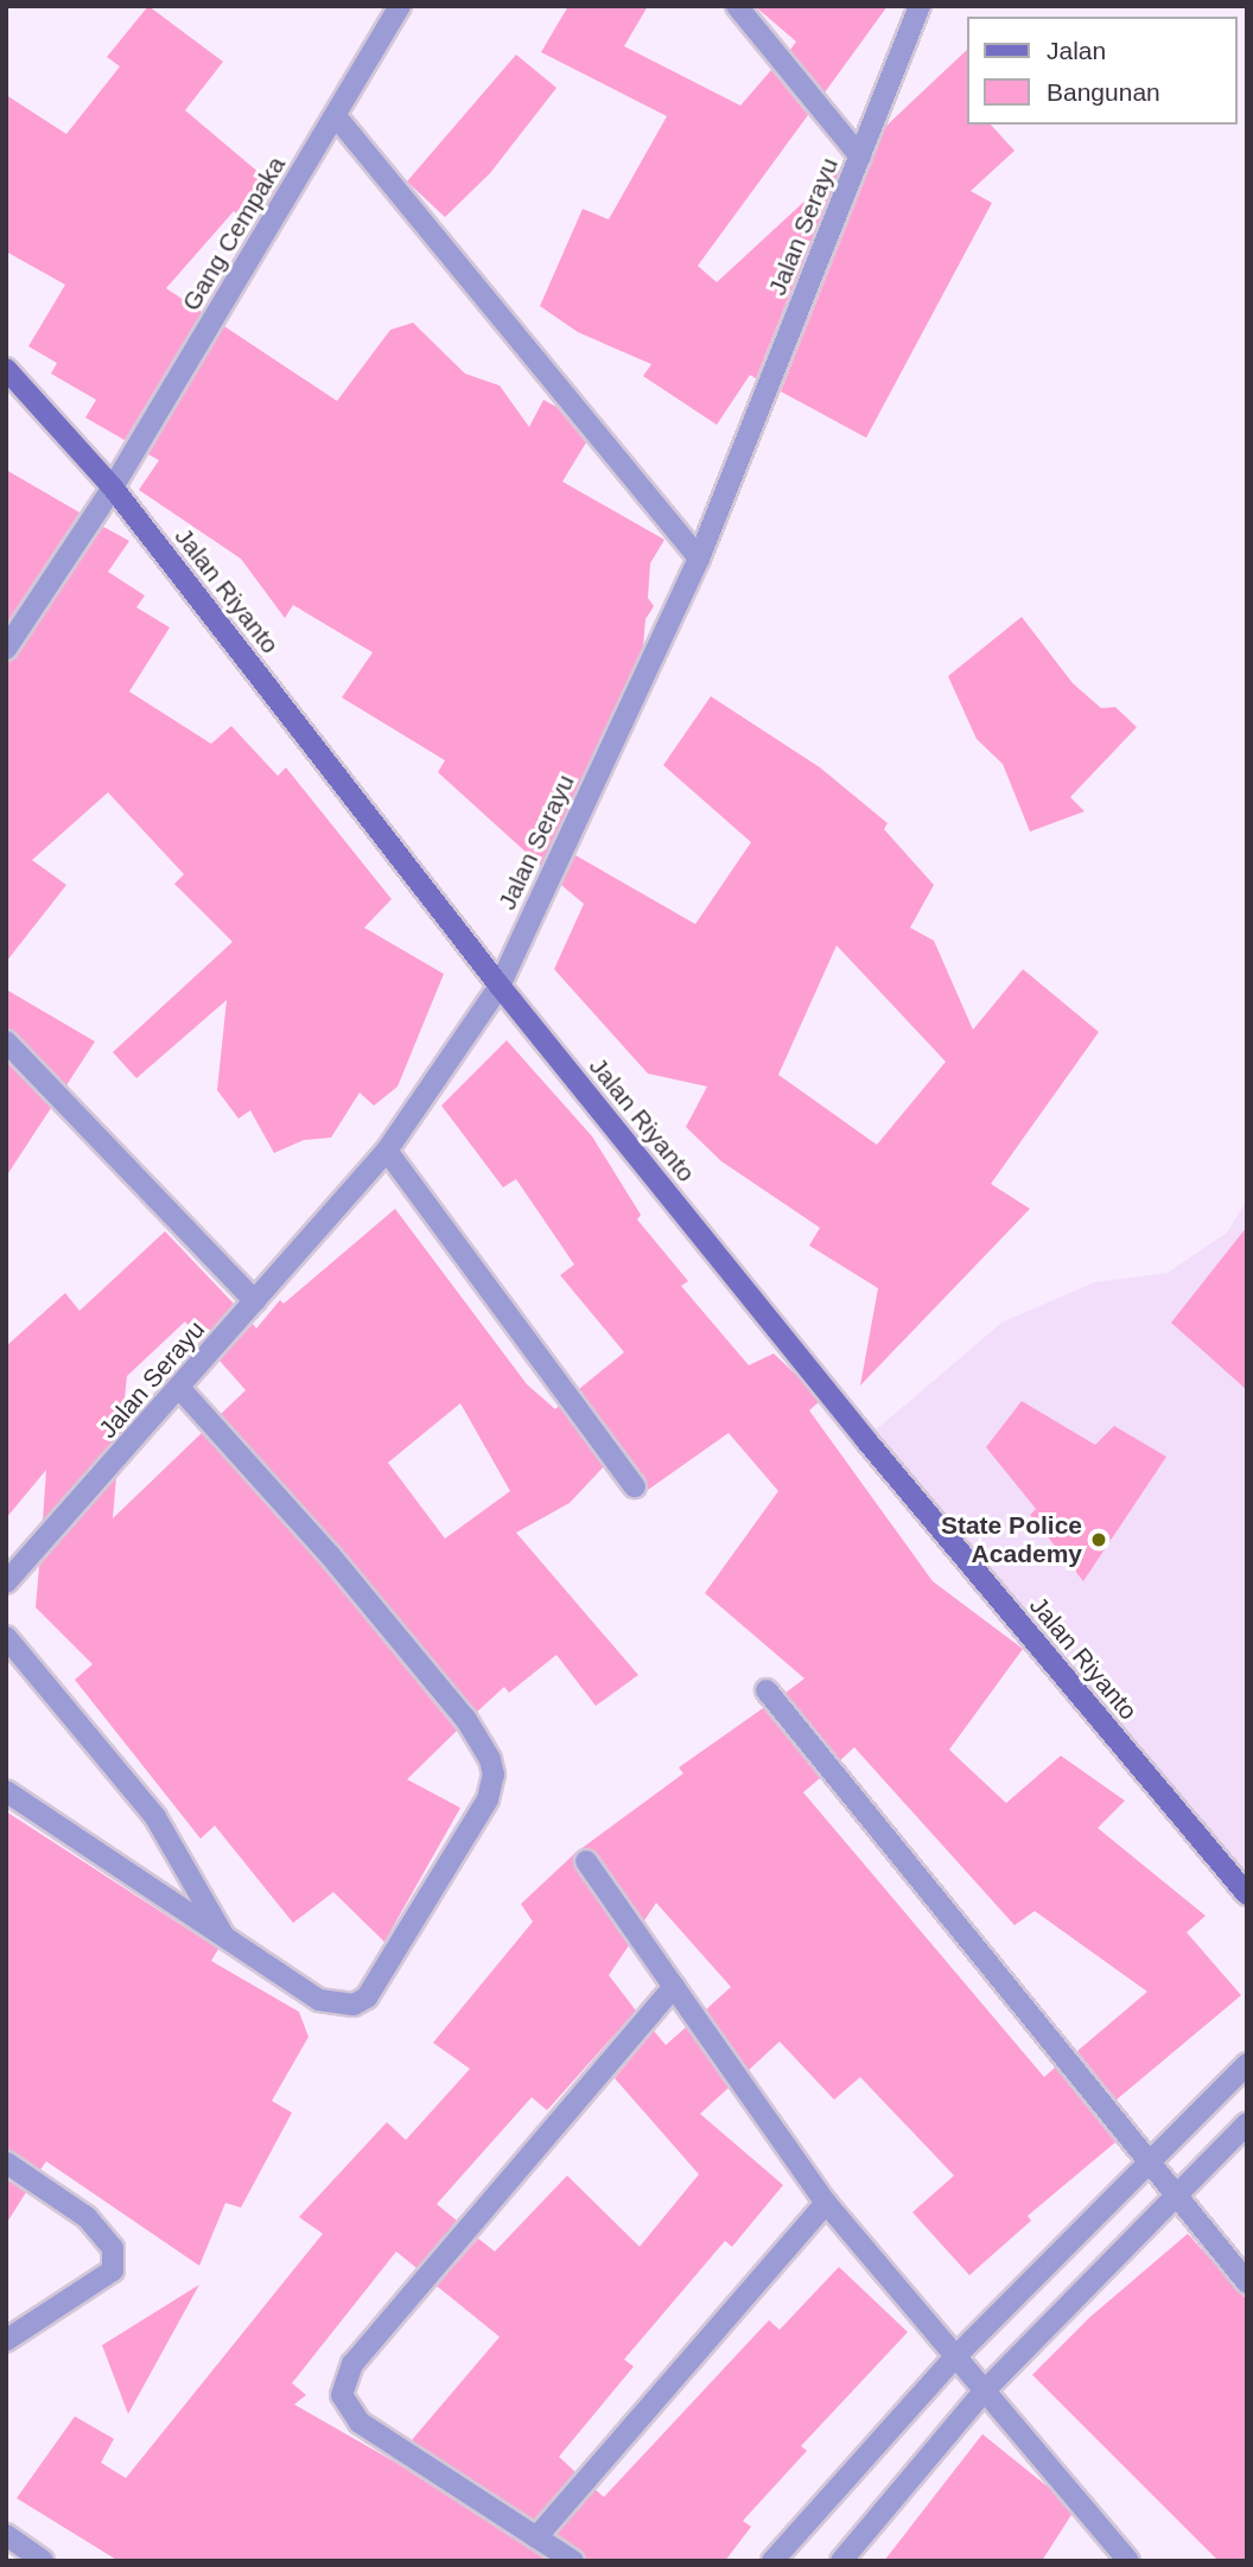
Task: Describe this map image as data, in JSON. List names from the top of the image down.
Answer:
{
  "streets": {
    "street": ["Jalan Serayu", "Gang Cempaka", "Jalan Riyanto"]
  },
  "crossings": [
    ["Jalan Serayu", "Jalan Riyanto"],
    ["Gang Cempaka", "Jalan Riyanto"]
  ],
  "places": ["State Police Academy"],
  "legend": ["Jalan", "Bangunan"]
}
